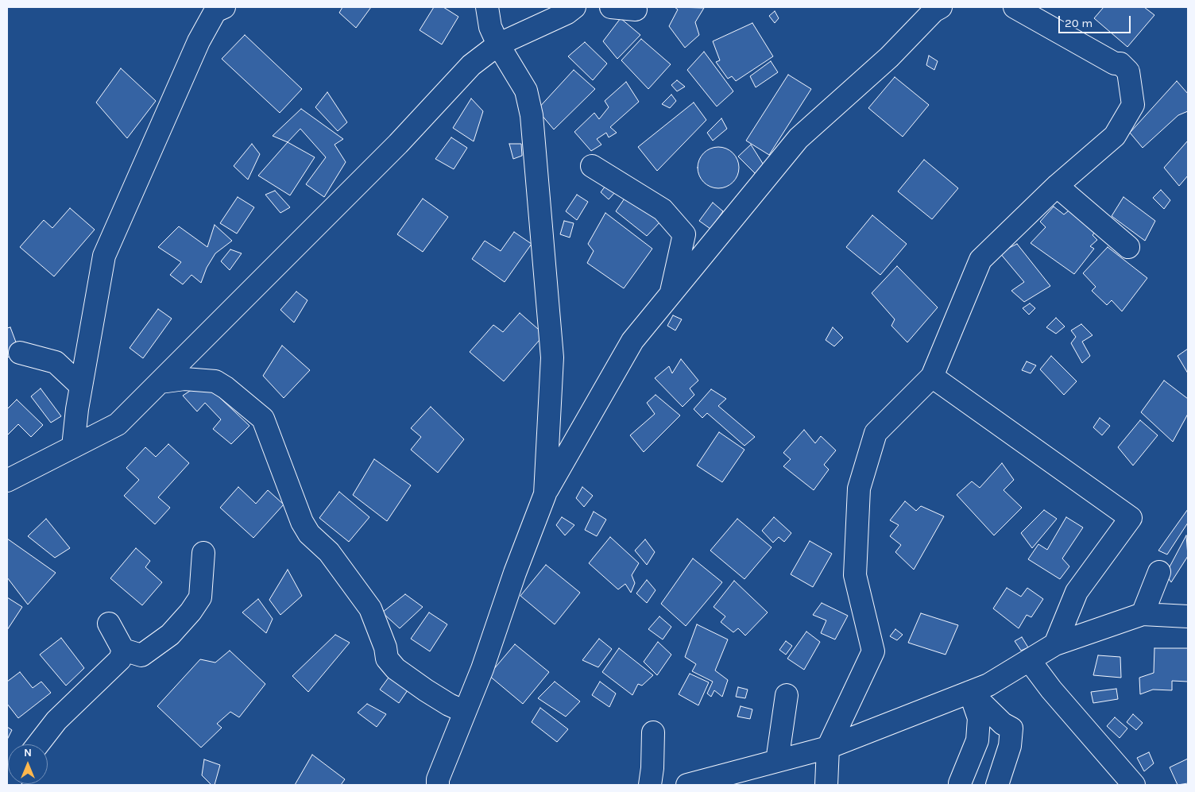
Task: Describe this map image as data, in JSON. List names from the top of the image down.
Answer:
{
  "scale_bar": "20 m",
  "north": "top"
}
